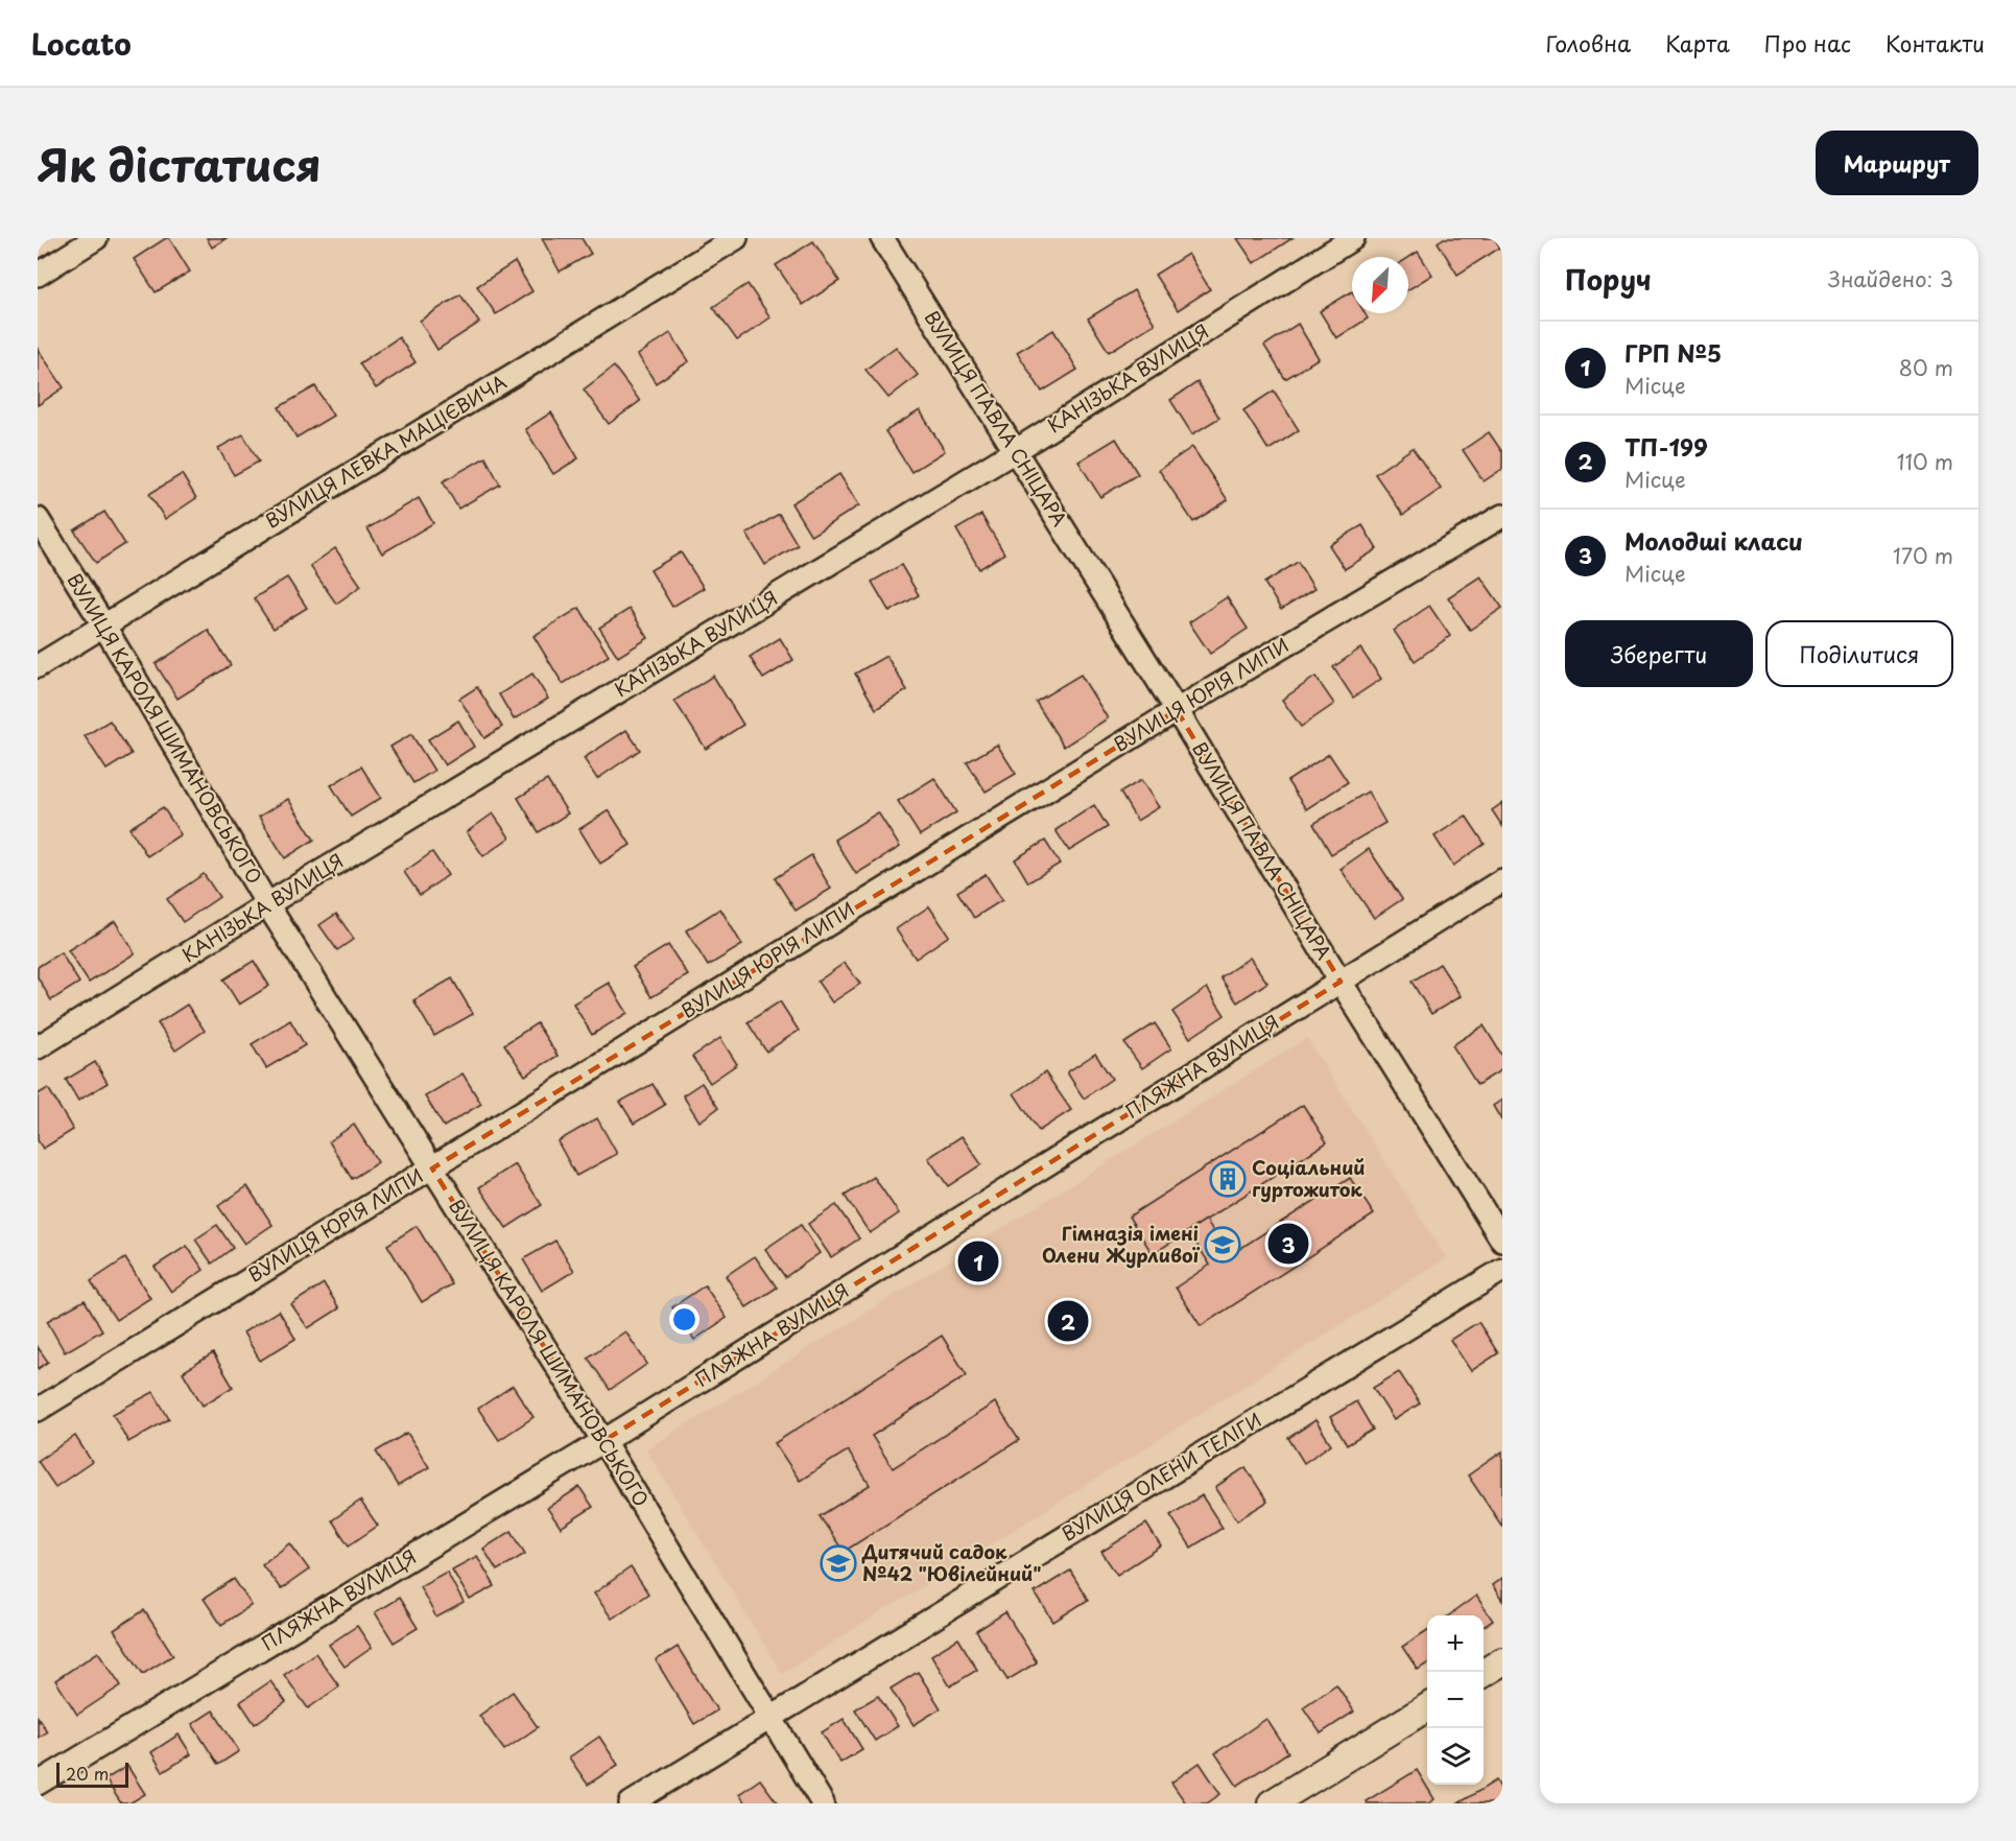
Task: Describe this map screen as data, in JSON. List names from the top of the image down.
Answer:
{
  "streets": {
    "street": [
      "КАНІЗЬКА ВУЛИЦЯ",
      "ВУЛИЦЯ ПАВЛА СНІЦАРА",
      "ВУЛИЦЯ ЛЕВКА МАЦІЄВИЧА",
      "ВУЛИЦЯ ЮРІЯ ЛИПИ",
      "ВУЛИЦЯ КАРОЛЯ ШИМАНОВСЬКОГО",
      "ПЛЯЖНА ВУЛИЦЯ",
      "ВУЛИЦЯ ОЛЕНИ ТЕЛІГИ"
    ]
  },
  "crossings": [
    ["КАНІЗЬКА ВУЛИЦЯ", "ВУЛИЦЯ ПАВЛА СНІЦАРА"],
    ["КАНІЗЬКА ВУЛИЦЯ", "ВУЛИЦЯ КАРОЛЯ ШИМАНОВСЬКОГО"],
    ["ВУЛИЦЯ ПАВЛА СНІЦАРА", "ВУЛИЦЯ ЮРІЯ ЛИПИ"],
    ["ВУЛИЦЯ ПАВЛА СНІЦАРА", "ПЛЯЖНА ВУЛИЦЯ"],
    ["ВУЛИЦЯ ЛЕВКА МАЦІЄВИЧА", "ВУЛИЦЯ КАРОЛЯ ШИМАНОВСЬКОГО"],
    ["ВУЛИЦЯ ЮРІЯ ЛИПИ", "ВУЛИЦЯ КАРОЛЯ ШИМАНОВСЬКОГО"],
    ["ВУЛИЦЯ КАРОЛЯ ШИМАНОВСЬКОГО", "ПЛЯЖНА ВУЛИЦЯ"],
    ["ВУЛИЦЯ КАРОЛЯ ШИМАНОВСЬКОГО", "ВУЛИЦЯ ОЛЕНИ ТЕЛІГИ"]
  ],
  "places": {
    "building": ["Соціальний гуртожиток"],
    "school or university": ["Гімназія імені Олени Журливої", "Дитячий садок №42 \"Ювілейний\""]
  },
  "scale_bar": "20 m",
  "north": "bottom left",
  "page": {
    "header": "Locato",
    "nav": [
      "Головна",
      "Карта",
      "Про нас",
      "Контакти"
    ],
    "title": "Як дістатися",
    "buttons": [
      "Маршрут",
      ["Зберегти", "Поділитися"]
    ],
    "heading": ["Поруч", "Знайдено: 3"],
    "list": [
      {
        "mark": "1",
        "name": "ГРП №5",
        "note": "Місце",
        "value": "80 m"
      },
      {
        "mark": "2",
        "name": "ТП-199",
        "note": "Місце",
        "value": "110 m"
      },
      {
        "mark": "3",
        "name": "Молодші класи",
        "note": "Місце",
        "value": "170 m"
      }
    ],
    "pins": ["3", "1", "2"],
    "map_buttons": ["+", "−"],
    "scale": "20 m"
  }
}
